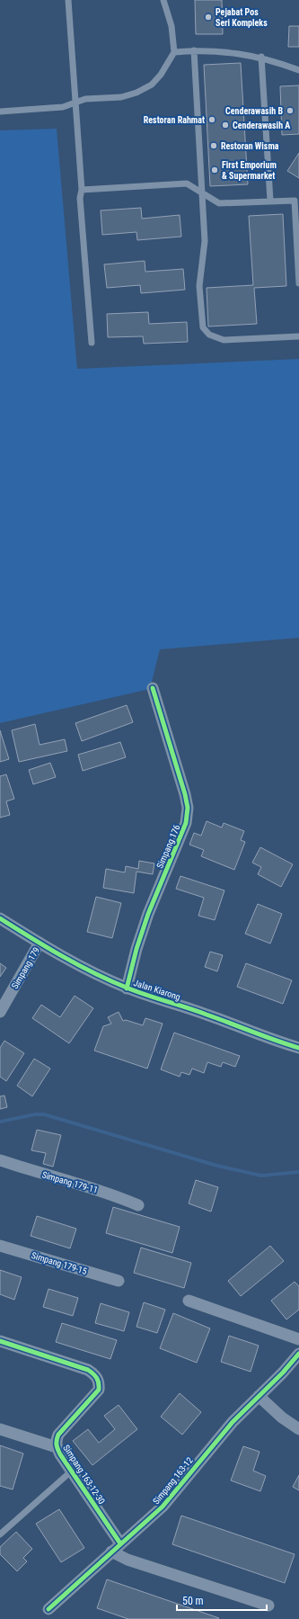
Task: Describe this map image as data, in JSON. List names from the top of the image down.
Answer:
{
  "streets": {
    "street": [
      "Simpang 176",
      "Simpang 179",
      "Jalan Kiarong",
      "Simpang 179-11",
      "Simpang 179-15",
      "Simpang 163-12-30",
      "Simpang 163-12"
    ]
  },
  "crossings": [
    ["Simpang 176", "Jalan Kiarong"],
    ["Simpang 179", "Jalan Kiarong"],
    ["Simpang 163-12-30", "Simpang 163-12"]
  ],
  "places": [
    "Pejabat Pos Seri Kompleks",
    "Cenderawasih B",
    "Restoran Rahmat",
    "Cenderawasih A",
    "Restoran Wisma",
    "First Emporium & Supermarket"
  ],
  "scale_bar": "50 m"
}
